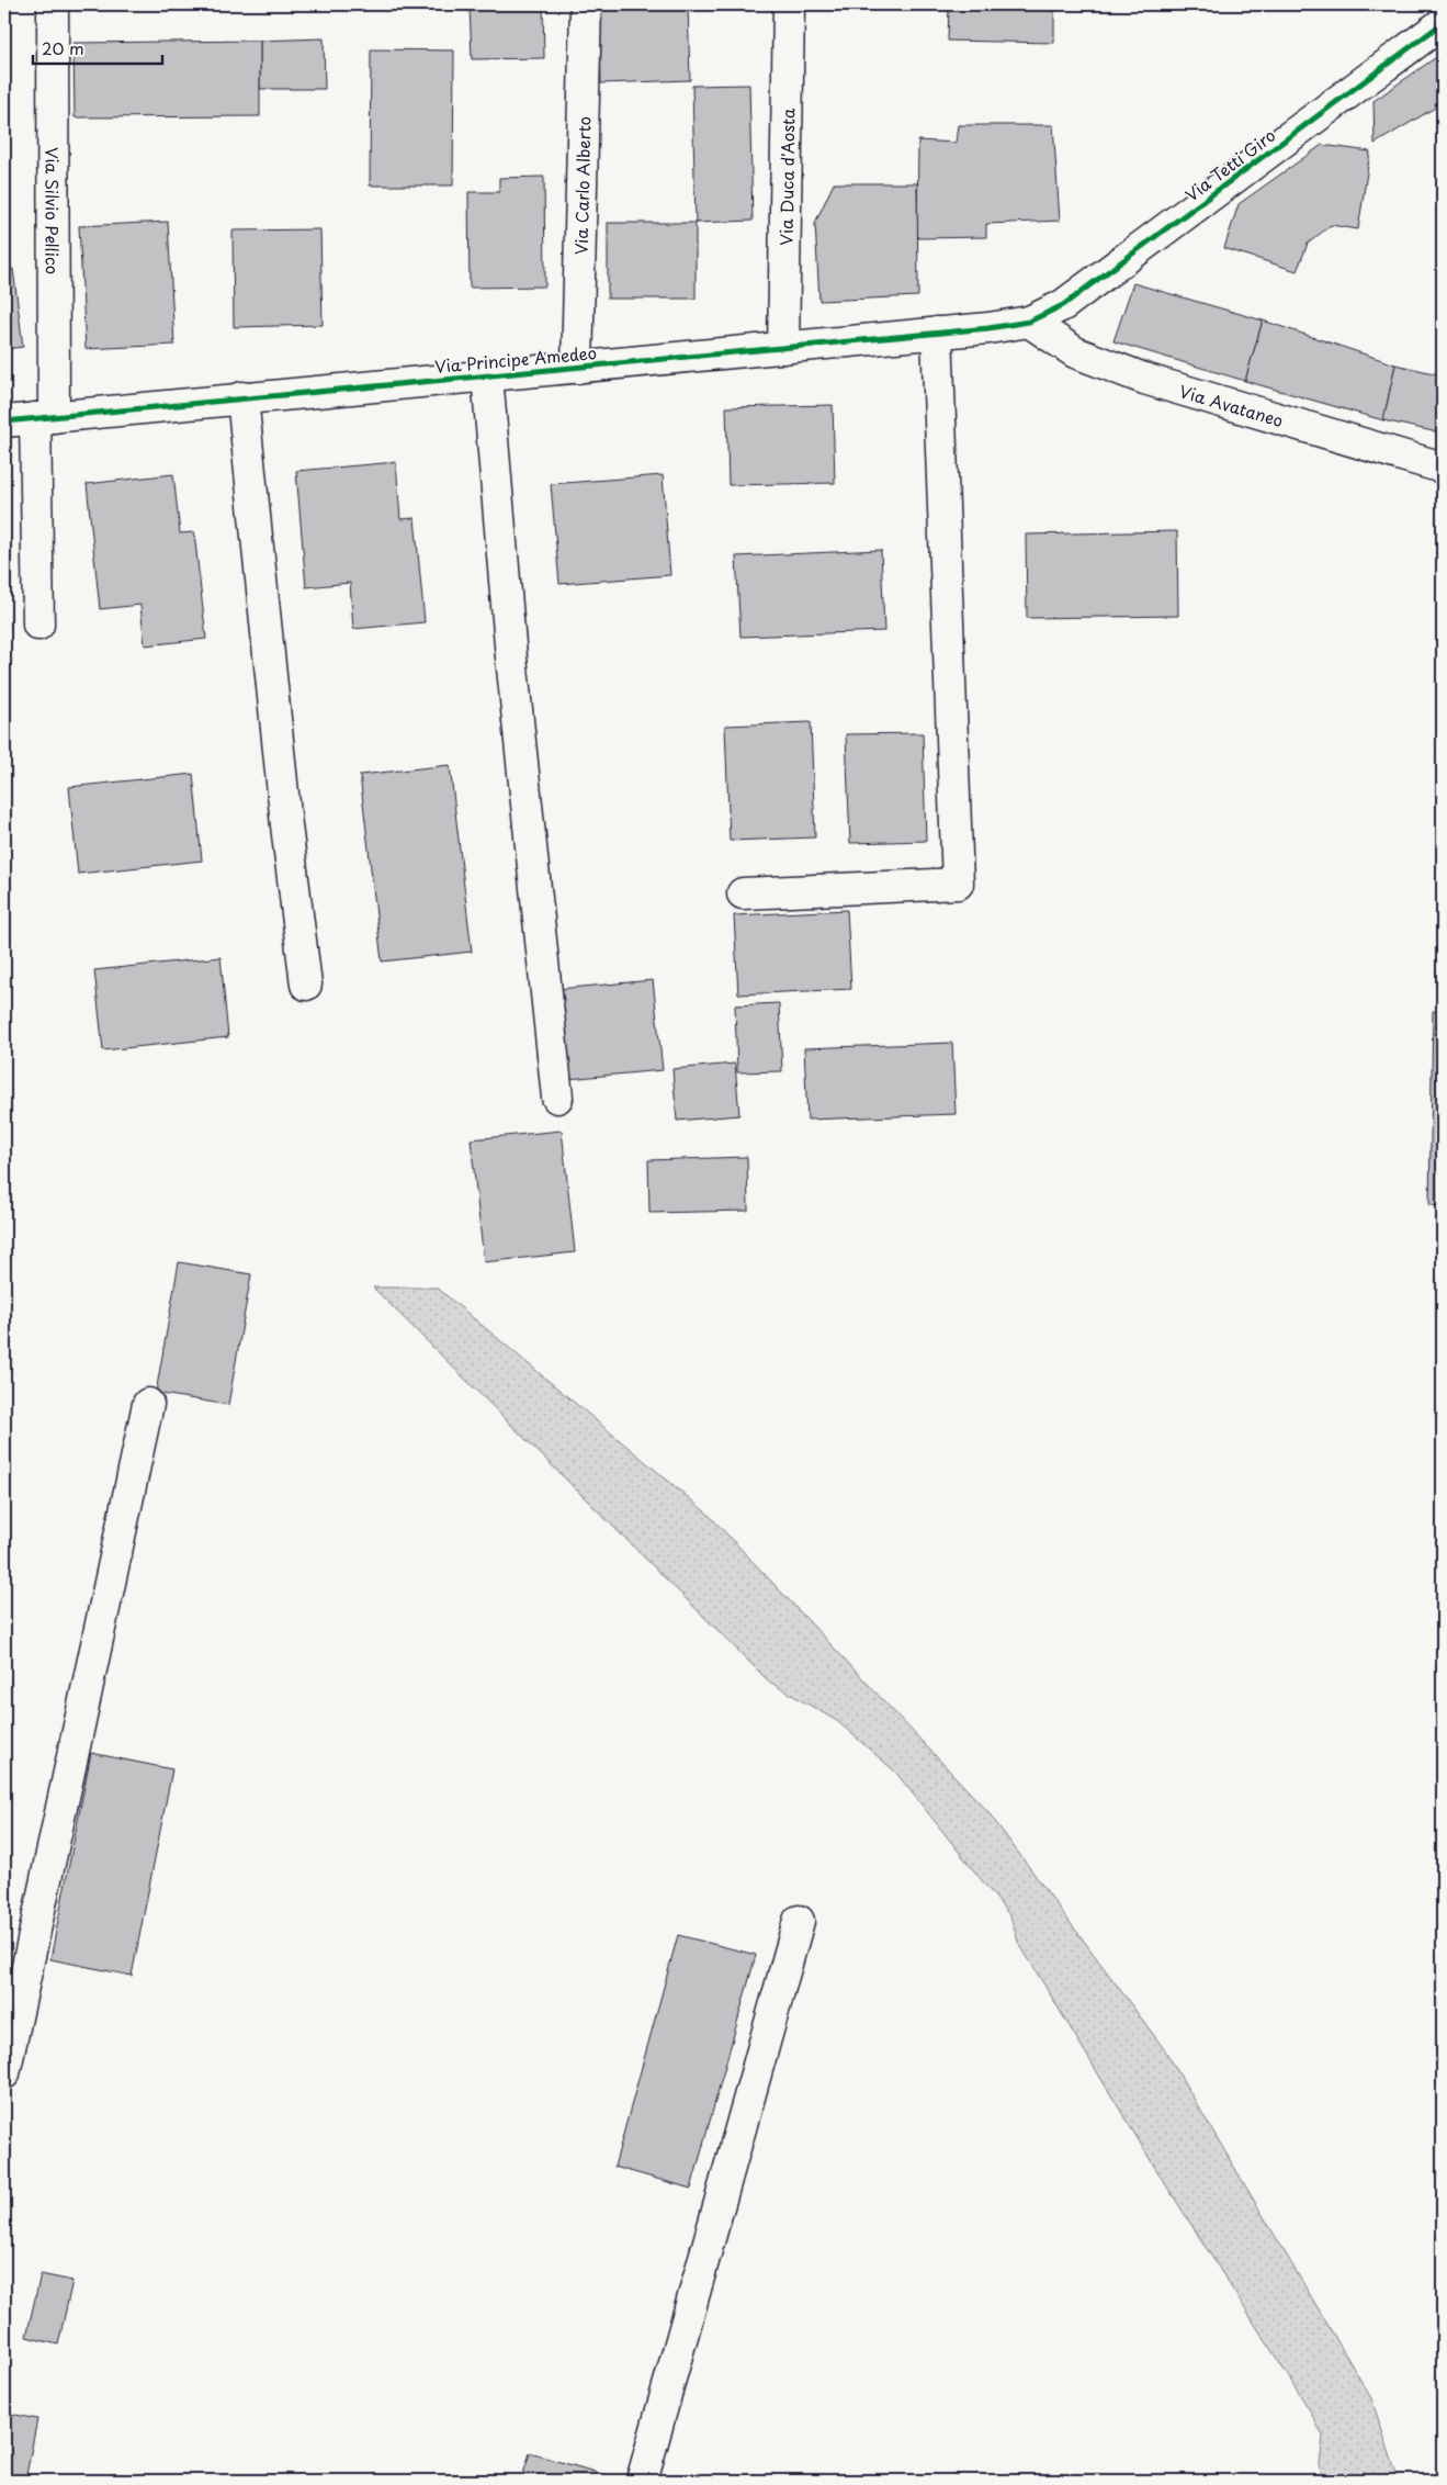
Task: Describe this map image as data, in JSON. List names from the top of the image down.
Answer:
{
  "streets": {
    "street": [
      "Via Tetti Giro",
      "Via Duca d'Aosta",
      "Via Carlo Alberto",
      "Via Silvio Pellico",
      "Via Principe Amedeo",
      "Via Avataneo"
    ]
  },
  "crossings": [
    ["Via Tetti Giro", "Via Principe Amedeo"],
    ["Via Tetti Giro", "Via Avataneo"],
    ["Via Duca d'Aosta", "Via Principe Amedeo"],
    ["Via Carlo Alberto", "Via Principe Amedeo"],
    ["Via Silvio Pellico", "Via Principe Amedeo"],
    ["Via Principe Amedeo", "Via Avataneo"]
  ],
  "scale_bar": "20 m"
}
